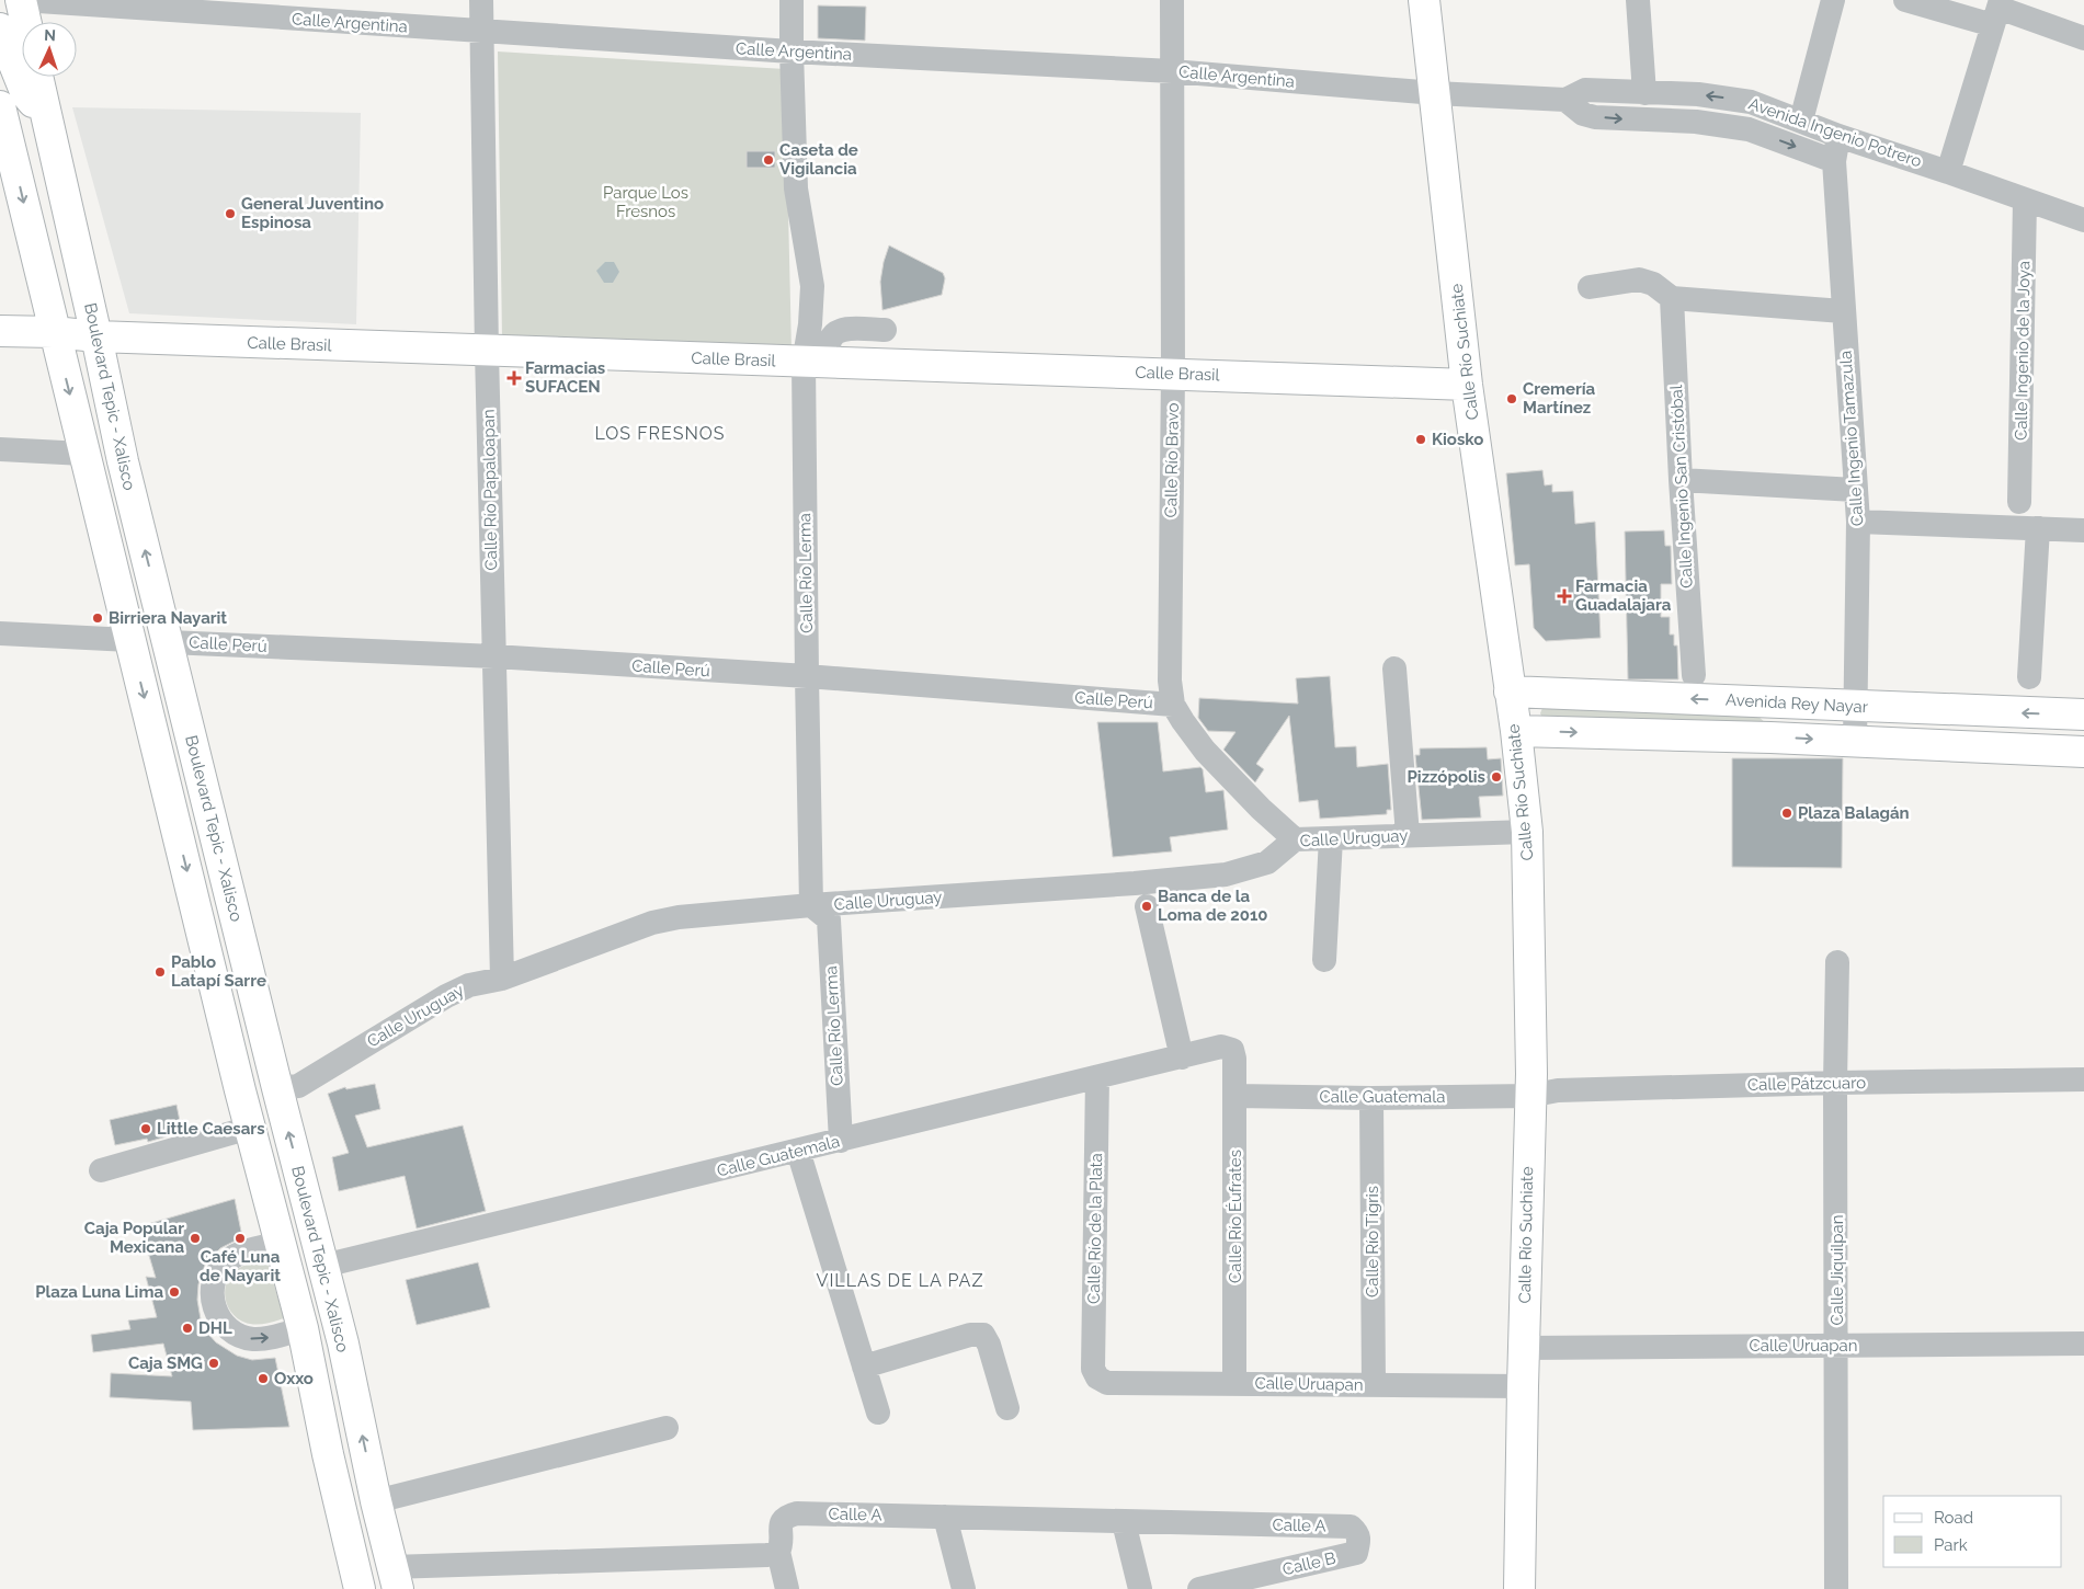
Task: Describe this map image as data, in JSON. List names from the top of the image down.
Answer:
{
  "streets": {
    "main road": [
      "Calle Brasil",
      "Calle Río Suchiate",
      "Boulevard Tepic - Xalisco",
      "Avenida Rey Nayar"
    ],
    "street": [
      "Calle Argentina",
      "Avenida Ingenio Potrero",
      "Calle Ingenio de la Joya",
      "Calle Ingenio Tamazula",
      "Calle Río Bravo",
      "Calle Ingenio San Cristóbal",
      "Calle Río Papaloapan",
      "Calle Río Lerma",
      "Calle Perú",
      "Calle Uruguay",
      "Calle Pátzcuaro",
      "Calle Guatemala",
      "Calle Río Éufrates",
      "Calle Río de la Plata",
      "Calle Río Tigris",
      "Calle Jiquilpan",
      "Calle Uruapan",
      "Calle A",
      "Calle B"
    ]
  },
  "crossings": [
    ["Calle Argentina", "Avenida Ingenio Potrero"],
    ["Calle Argentina", "Calle Río Suchiate"],
    ["Calle Argentina", "Calle Río Bravo"],
    ["Calle Argentina", "Calle Río Papaloapan"],
    ["Calle Argentina", "Calle Río Lerma"],
    ["Avenida Ingenio Potrero", "Calle Ingenio de la Joya"],
    ["Avenida Ingenio Potrero", "Calle Ingenio Tamazula"],
    ["Calle Brasil", "Calle Río Suchiate"],
    ["Calle Brasil", "Boulevard Tepic - Xalisco"],
    ["Calle Brasil", "Calle Río Bravo"],
    ["Calle Brasil", "Calle Río Papaloapan"],
    ["Calle Brasil", "Calle Río Lerma"],
    ["Calle Río Suchiate", "Avenida Rey Nayar"],
    ["Calle Río Suchiate", "Calle Uruguay"],
    ["Calle Río Suchiate", "Calle Pátzcuaro"],
    ["Calle Río Suchiate", "Calle Guatemala"],
    ["Calle Río Suchiate", "Calle Uruapan"],
    ["Boulevard Tepic - Xalisco", "Calle Perú"],
    ["Boulevard Tepic - Xalisco", "Calle Uruguay"],
    ["Boulevard Tepic - Xalisco", "Calle Guatemala"],
    ["Calle Ingenio Tamazula", "Avenida Rey Nayar"],
    ["Calle Río Bravo", "Calle Perú"],
    ["Calle Río Bravo", "Calle Uruguay"],
    ["Calle Río Papaloapan", "Calle Perú"],
    ["Calle Río Papaloapan", "Calle Uruguay"],
    ["Calle Río Lerma", "Calle Perú"],
    ["Calle Río Lerma", "Calle Uruguay"],
    ["Calle Río Lerma", "Calle Guatemala"],
    ["Calle Pátzcuaro", "Calle Guatemala"],
    ["Calle Pátzcuaro", "Calle Jiquilpan"],
    ["Calle Guatemala", "Calle Río Éufrates"],
    ["Calle Guatemala", "Calle Río de la Plata"],
    ["Calle Guatemala", "Calle Río Tigris"],
    ["Calle Río Éufrates", "Calle Uruapan"],
    ["Calle Río de la Plata", "Calle Uruapan"],
    ["Calle Río Tigris", "Calle Uruapan"],
    ["Calle Jiquilpan", "Calle Uruapan"],
    ["Calle A", "Calle B"]
  ],
  "districts": ["LOS FRESNOS", "VILLAS DE LA PAZ"],
  "parks": ["Parque Los Fresnos"],
  "places": {
    "other": [
      "Caseta de Vigilancia",
      "General Juventino Espinosa",
      "Cremería Martínez",
      "Kiosko",
      "Birriera Nayarit",
      "Pizzópolis",
      "Plaza Balagán",
      "Banca de la Loma de 2010",
      "Pablo Latapí Sarre",
      "Little Caesars",
      "Caja Popular Mexicana",
      "Café Luna de Nayarit",
      "Plaza Luna Lima",
      "DHL",
      "Caja SMG",
      "Oxxo"
    ],
    "health": ["Farmacias SUFACEN", "Farmacia Guadalajara"]
  },
  "legend": ["Road", "Park"],
  "north": "top"
}
